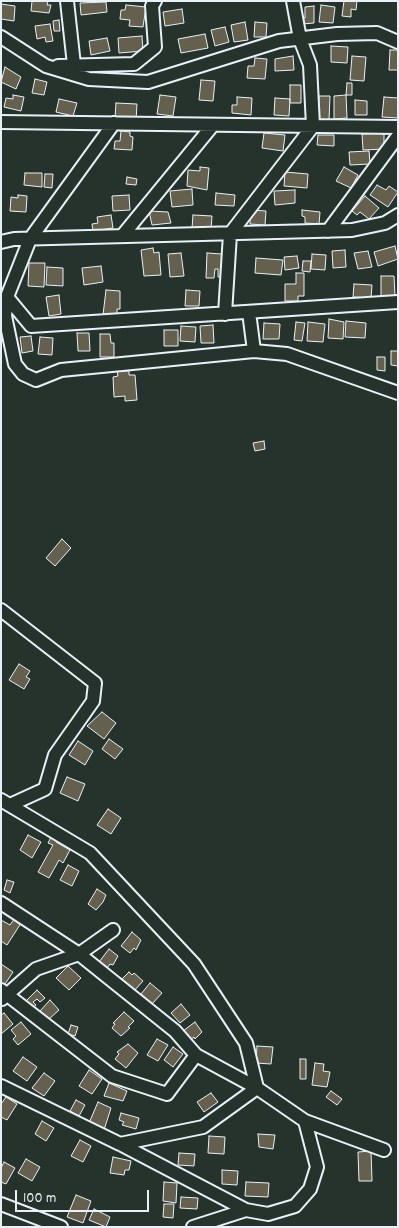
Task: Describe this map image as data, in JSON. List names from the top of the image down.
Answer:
{
  "scale_bar": "100 m"
}
